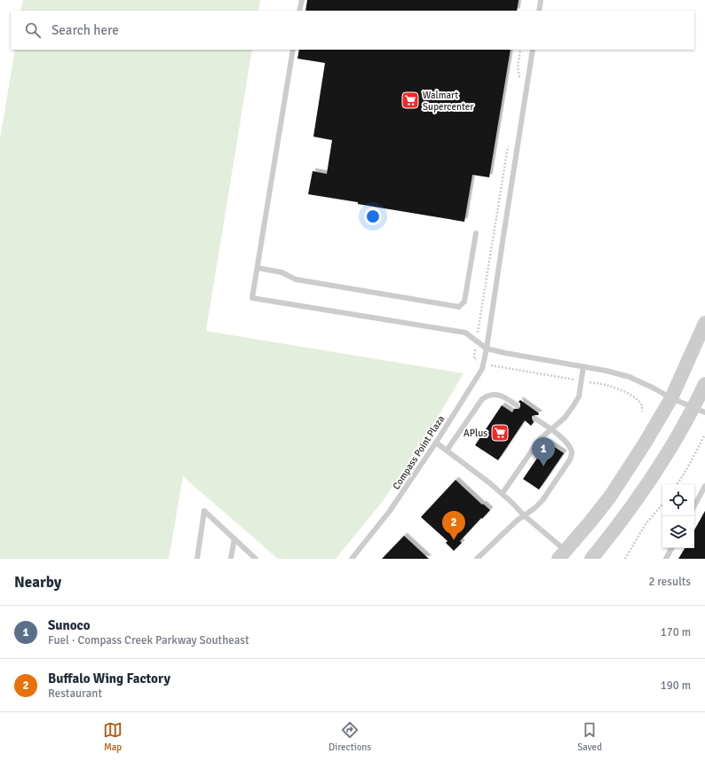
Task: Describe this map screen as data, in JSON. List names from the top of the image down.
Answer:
{
  "streets": {
    "lane": ["Compass Point Plaza"]
  },
  "places": {
    "supermarket": ["Walmart Supercenter", "APlus"]
  },
  "page": {
    "search": "Search here",
    "pins": ["1", "2"],
    "heading": ["Nearby", "2 results"],
    "list": [
      {
        "mark": "1",
        "name": "Sunoco",
        "note": "Fuel · Compass Creek Parkway Southeast",
        "value": "170 m"
      },
      {
        "mark": "2",
        "name": "Buffalo Wing Factory",
        "note": "Restaurant",
        "value": "190 m"
      }
    ],
    "nav": ["Map", "Directions", "Saved"]
  }
}
